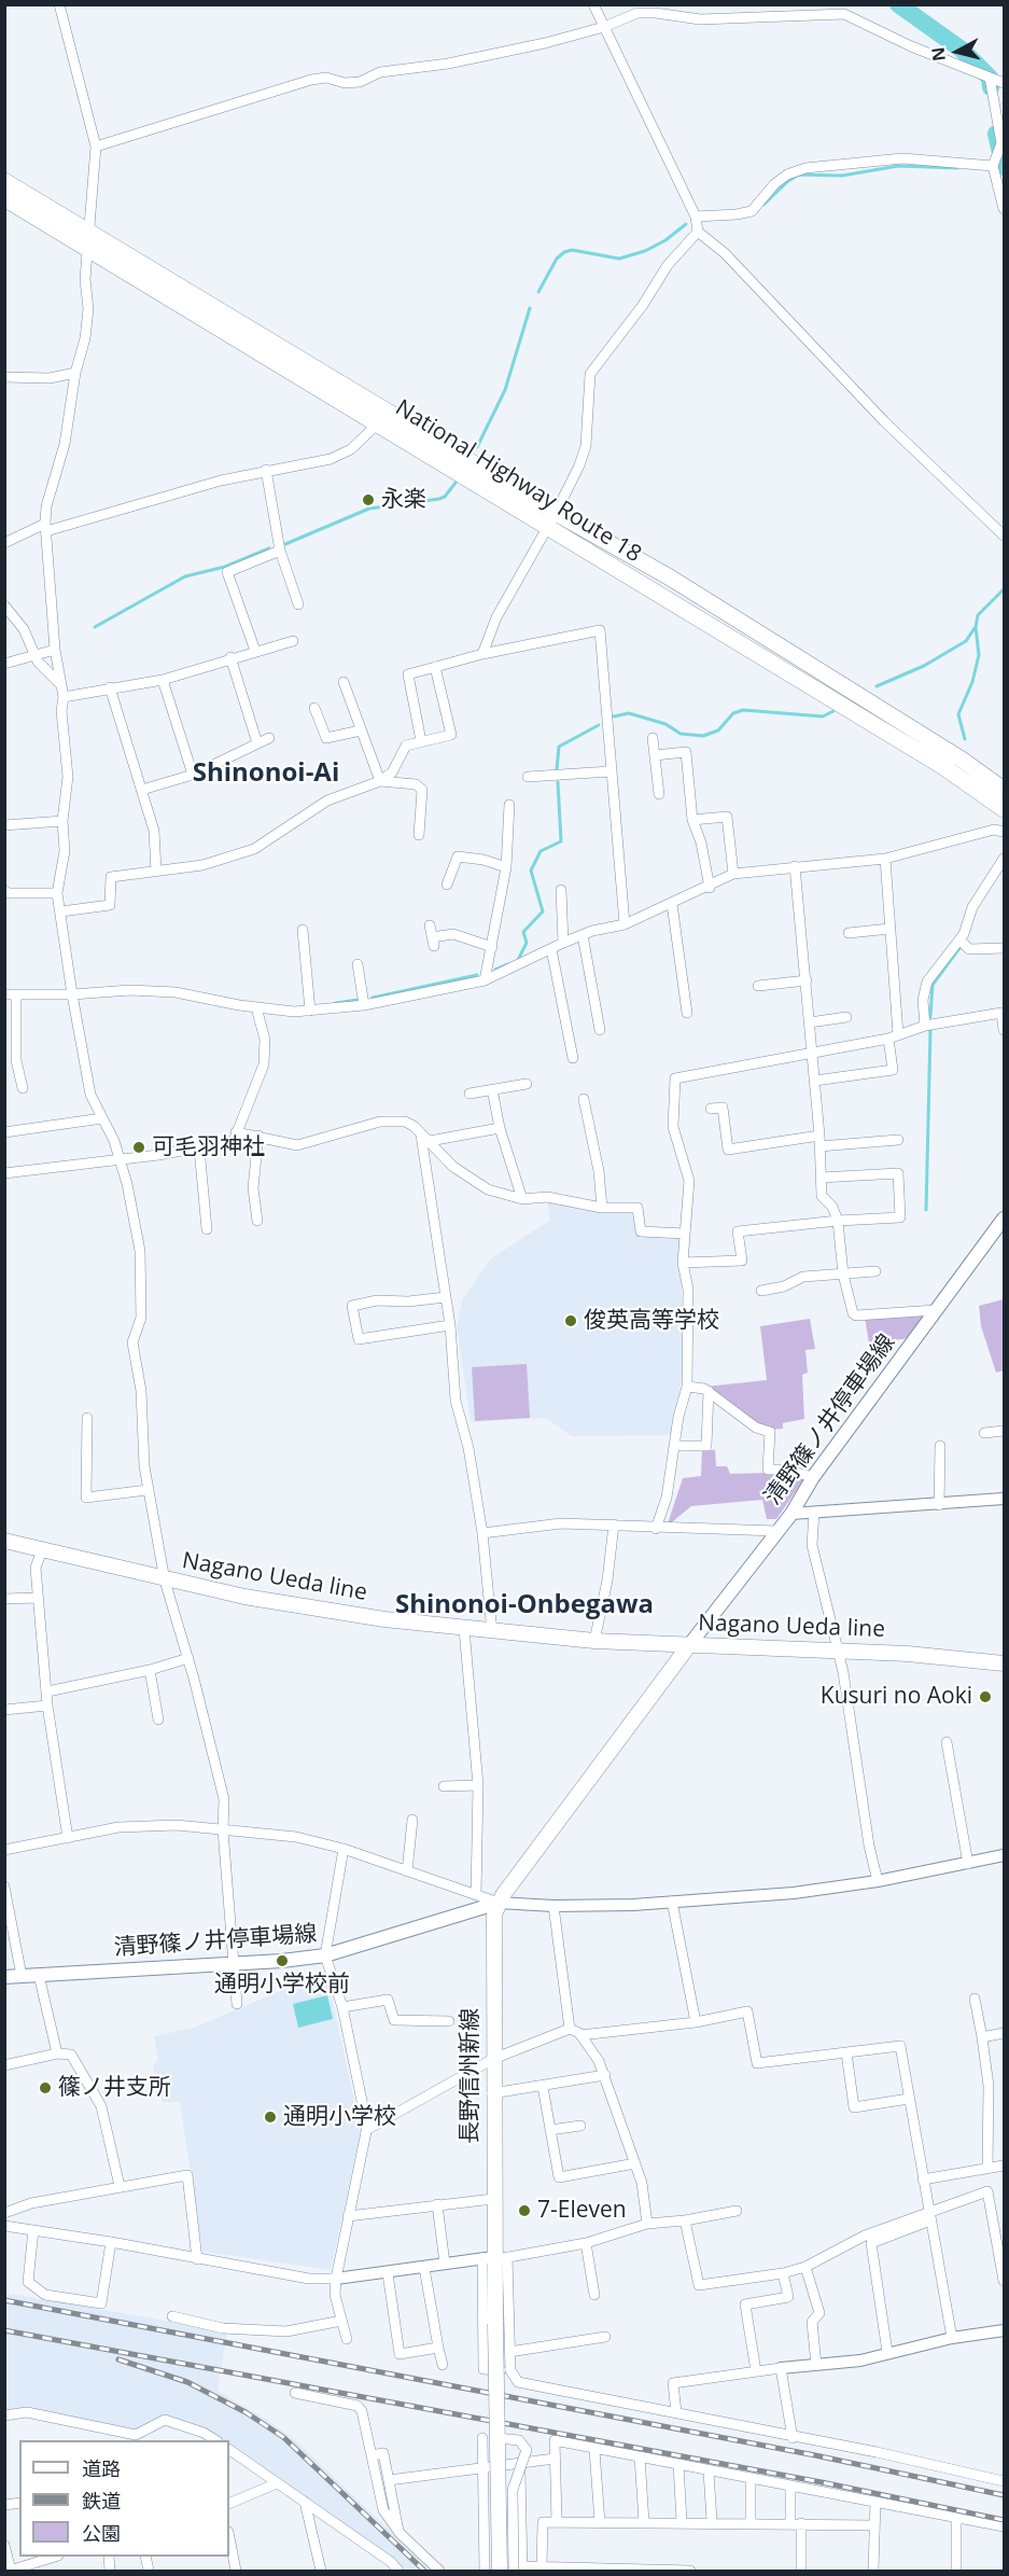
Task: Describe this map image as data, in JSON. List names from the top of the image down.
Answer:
{
  "streets": {
    "highway": ["National Highway Route 18"],
    "main road": ["清野篠ノ井停車場線", "Nagano Ueda line", "長野信州新線"]
  },
  "crossings": [
    ["清野篠ノ井停車場線", "Nagano Ueda line"],
    ["清野篠ノ井停車場線", "長野信州新線"],
    ["Nagano Ueda line", "長野信州新線"]
  ],
  "districts": ["Shinonoi-Ai", "Shinonoi-Onbegawa"],
  "places": [
    "永楽",
    "可毛羽神社",
    "俊英高等学校",
    "Kusuri no Aoki",
    "通明小学校前",
    "篠ノ井支所",
    "通明小学校",
    "7-Eleven"
  ],
  "legend": ["道路", "鉄道", "公園"],
  "north": "left"
}
